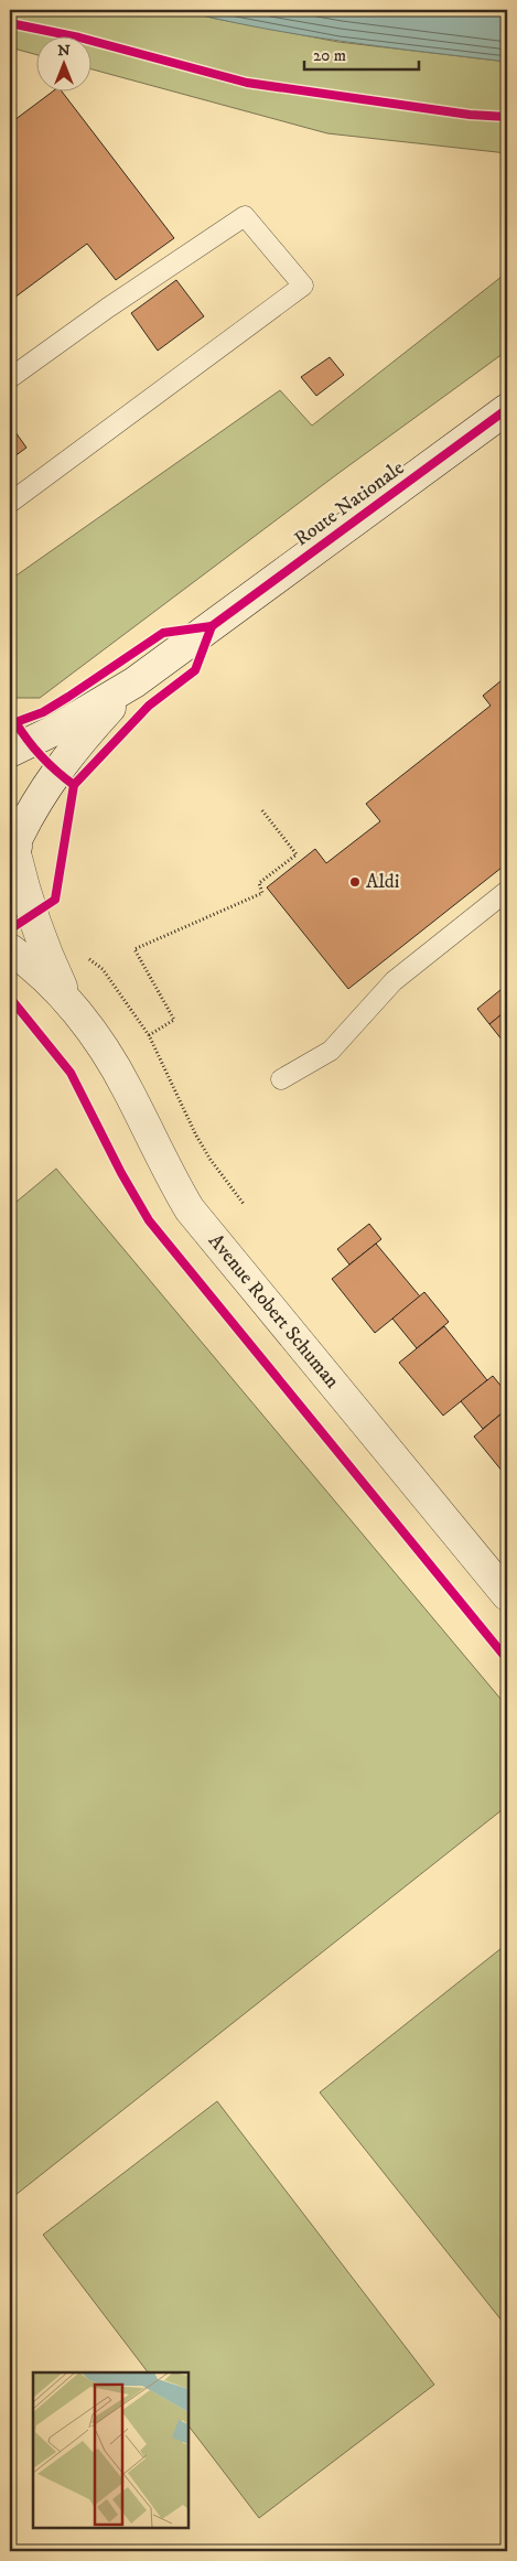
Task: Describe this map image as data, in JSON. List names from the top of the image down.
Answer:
{
  "streets": {
    "street": ["Route Nationale", "Avenue Robert Schuman"]
  },
  "crossings": [
    ["Route Nationale", "Avenue Robert Schuman"]
  ],
  "places": ["Aldi"],
  "scale_bar": "20 m",
  "north": "top"
}
